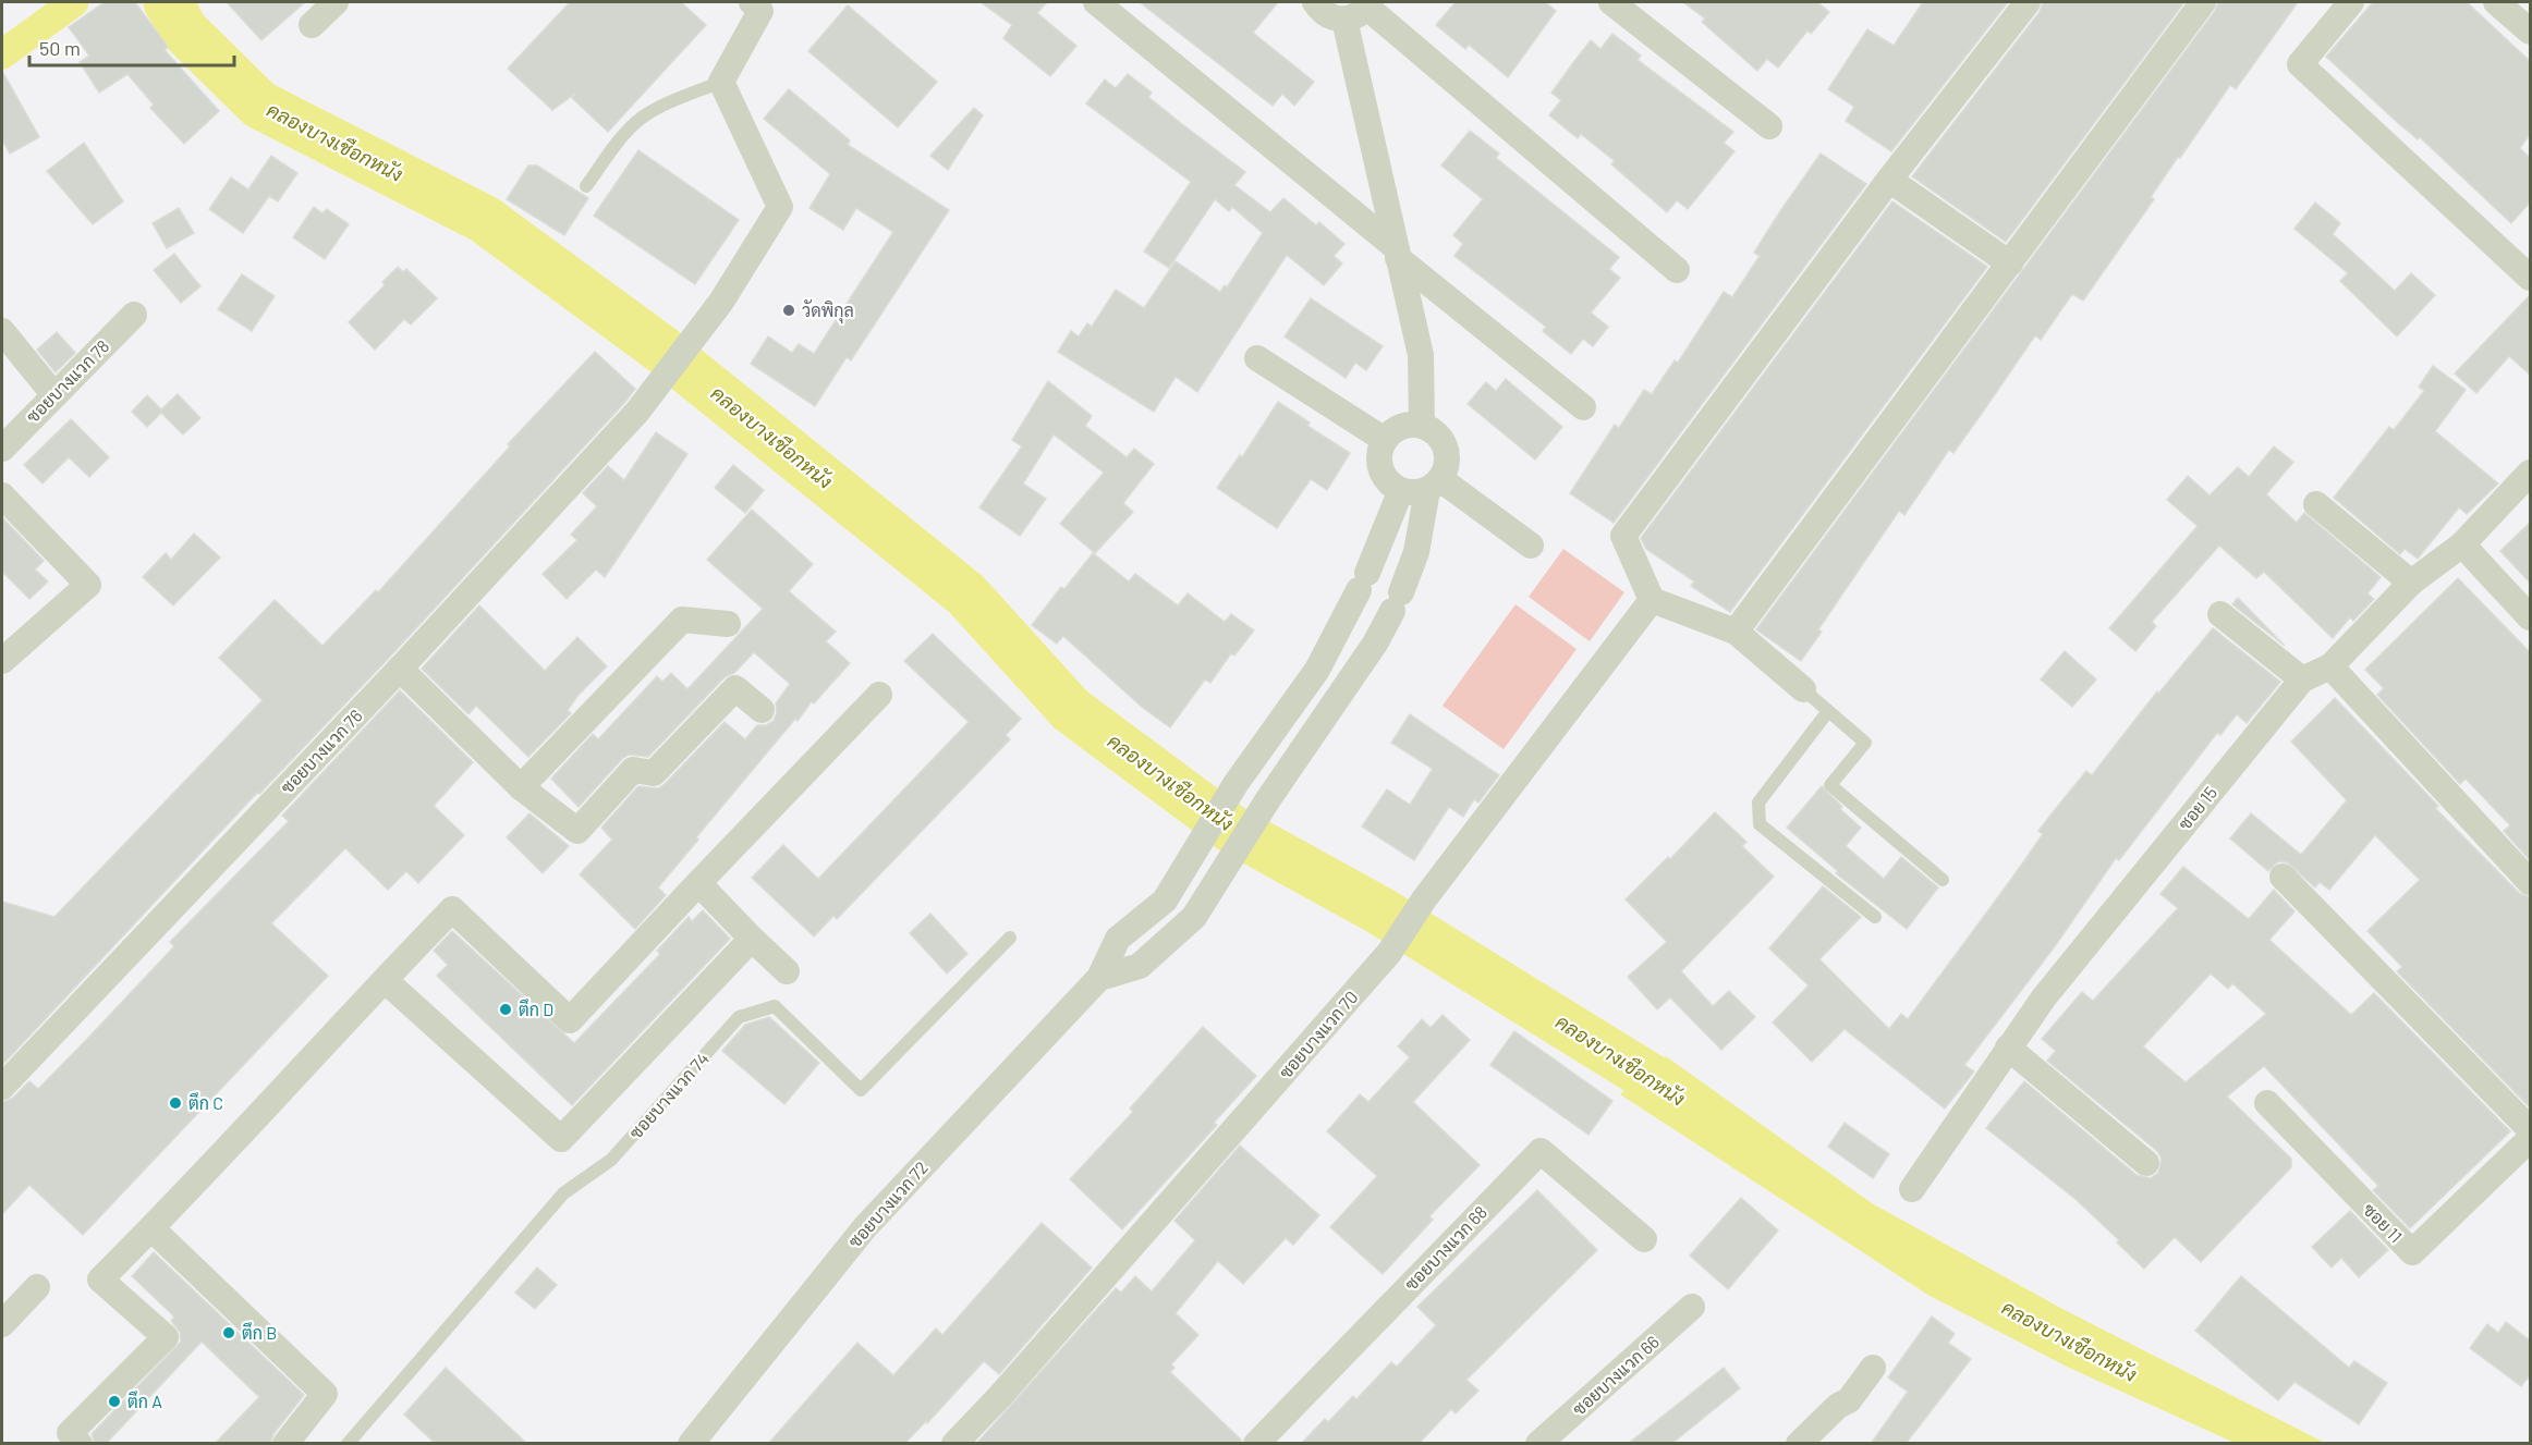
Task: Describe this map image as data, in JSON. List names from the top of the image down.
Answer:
{
  "streets": {
    "street": [
      "ซอยบางแวก 78",
      "ซอยบางแวก 76",
      "ซอย 15",
      "ซอยบางแวก 70",
      "ซอยบางแวก 72",
      "ซอย 11",
      "ซอยบางแวก 68",
      "ซอยบางแวก 66"
    ],
    "lane": ["ซอยบางแวก 74"]
  },
  "water": ["คลองบางเชือกหนัง"],
  "places": [
    "วัดพิกุล",
    "ตึก D",
    "ตึก C",
    "ตึก B",
    "ตึก A"
  ],
  "scale_bar": "50 m"
}
